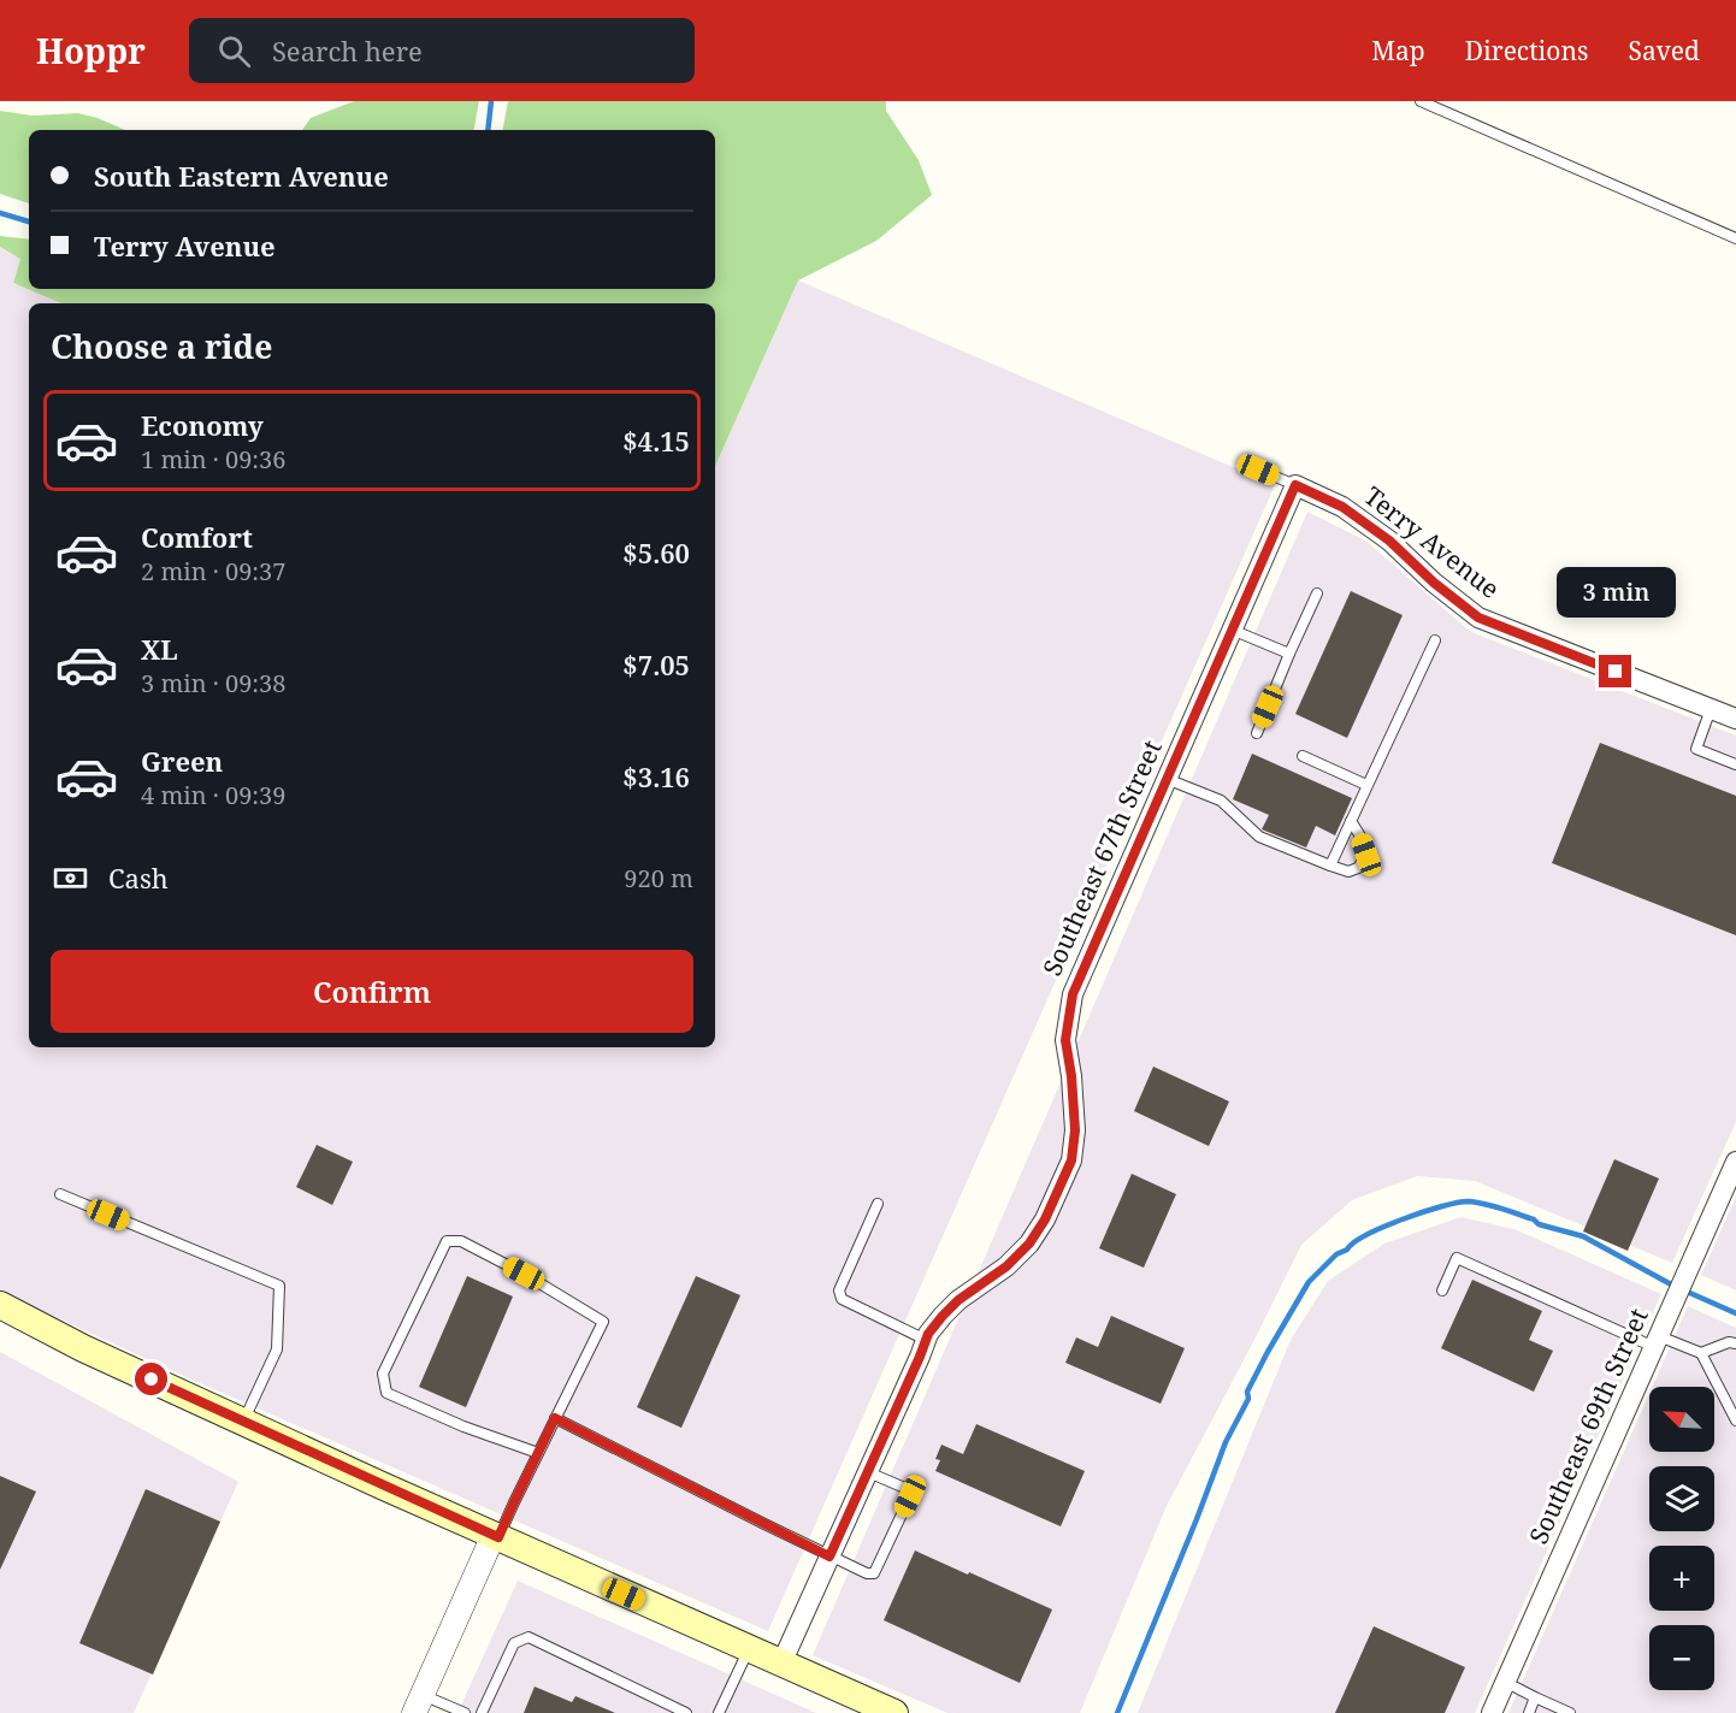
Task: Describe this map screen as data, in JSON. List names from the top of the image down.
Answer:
{
  "streets": {
    "street": ["Terry Avenue", "Southeast 67th Street", "Southeast 69th Street"]
  },
  "crossings": [
    ["Terry Avenue", "Southeast 67th Street"]
  ],
  "north": "top left",
  "page": {
    "header": "Hoppr",
    "search": "Search here",
    "nav": ["Map", "Directions", "Saved"],
    "banner": ["South Eastern Avenue", "Terry Avenue"],
    "heading": "Choose a ride",
    "list": [
      {
        "name": "Economy",
        "note": "1 min · 09:36",
        "value": "$4.15"
      },
      {
        "name": "Comfort",
        "note": "2 min · 09:37",
        "value": "$5.60"
      },
      {
        "name": "XL",
        "note": "3 min · 09:38",
        "value": "$7.05"
      },
      {
        "name": "Green",
        "note": "4 min · 09:39",
        "value": "$3.16"
      }
    ],
    "bubble": "3 min",
    "pay": ["Cash", "920 m"],
    "buttons": "Confirm",
    "map_buttons": ["+", "−"]
  }
}
